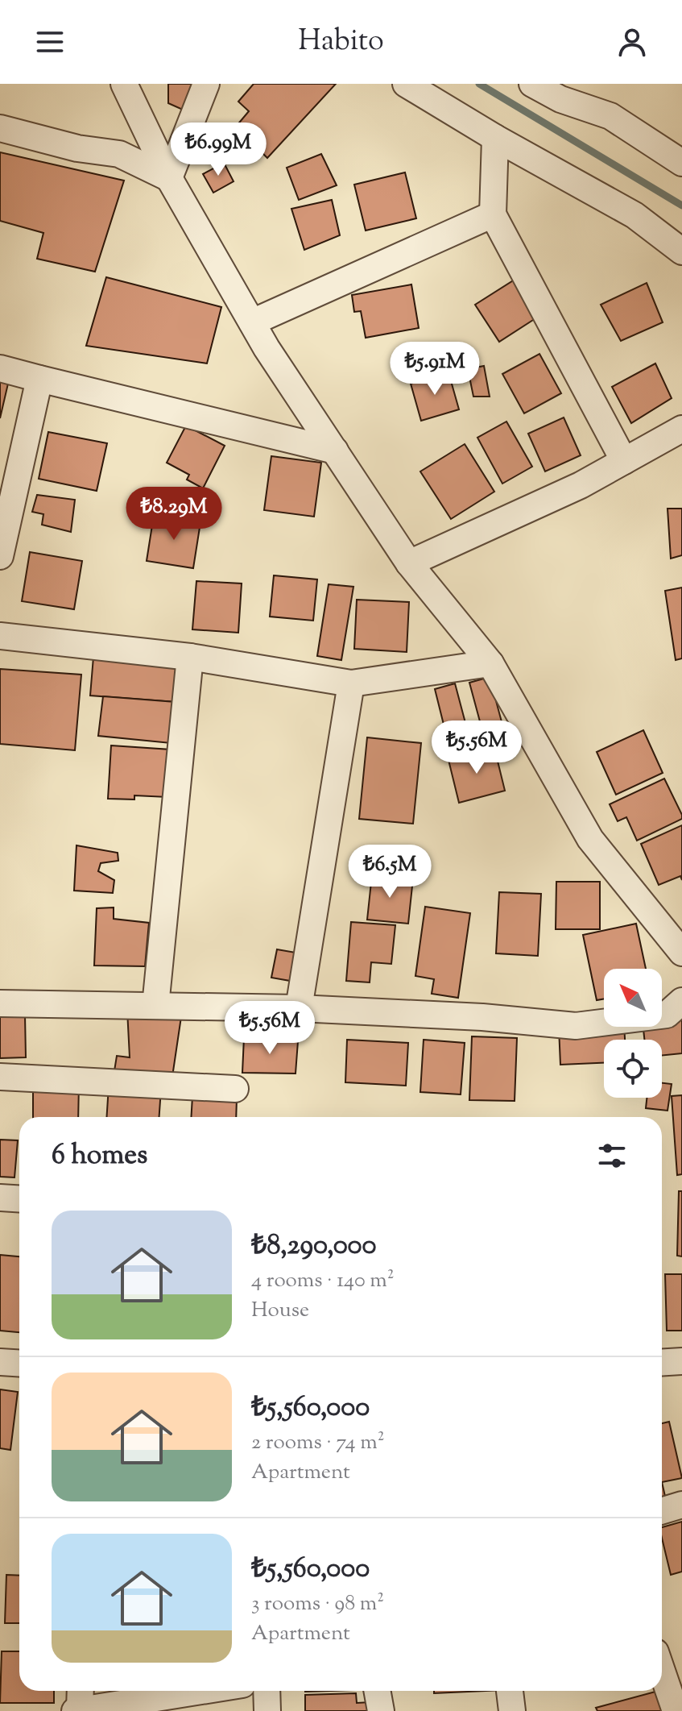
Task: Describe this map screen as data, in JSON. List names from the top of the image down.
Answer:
{
  "north": "top left",
  "page": {
    "header": "Habito",
    "price": [
      "₺6.99M",
      "₺5.91M",
      "₺8.29M",
      "₺5.56M",
      "₺6.5M",
      "₺5.56M"
    ],
    "heading": "6 homes",
    "list": [
      {
        "name": "₺8,290,000",
        "note": "4 rooms · 140 m² · House"
      },
      {
        "name": "₺5,560,000",
        "note": "2 rooms · 74 m² · Apartment"
      },
      {
        "name": "₺5,560,000",
        "note": "3 rooms · 98 m² · Apartment"
      }
    ]
  }
}
